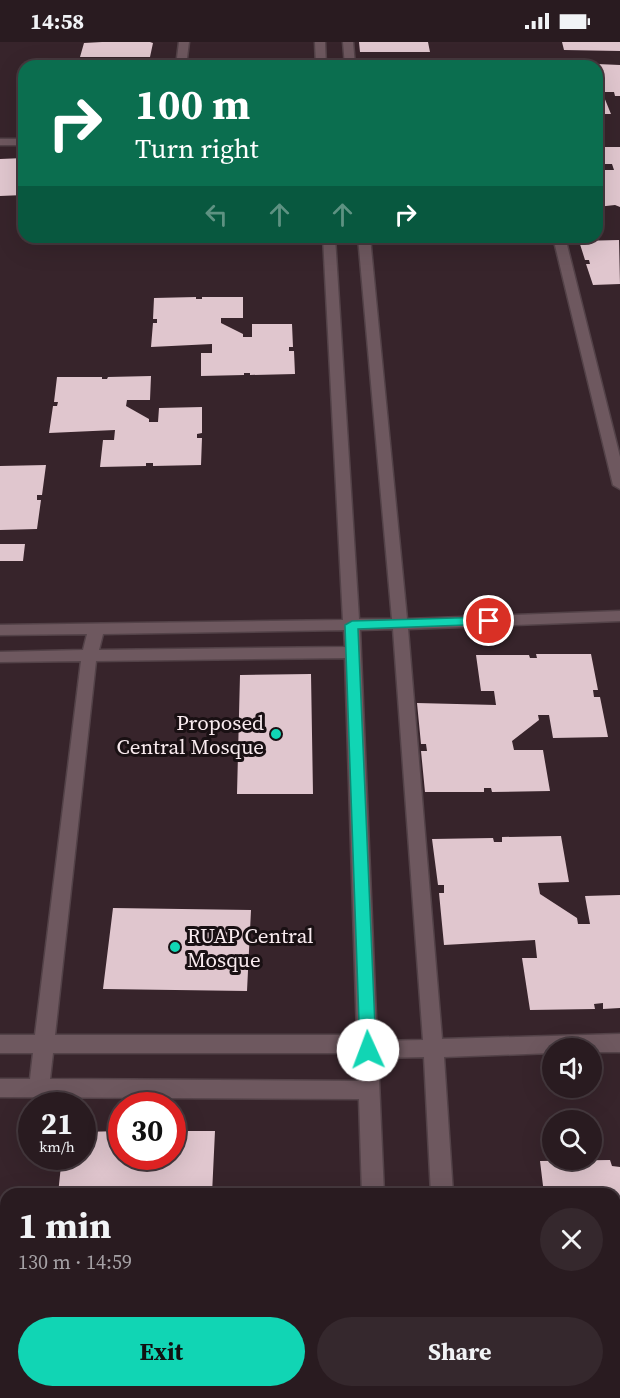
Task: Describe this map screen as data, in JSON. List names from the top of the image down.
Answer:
{
  "places": ["Proposed Central Mosque", "RUAP Central Mosque"],
  "page": {
    "status": "14:58",
    "turn": ["100 m", "Turn right"],
    "speed": "21 km/h",
    "limit": "30",
    "heading": ["1 min", "130 m · 14:59"],
    "buttons": ["Exit", "Share"]
  }
}
